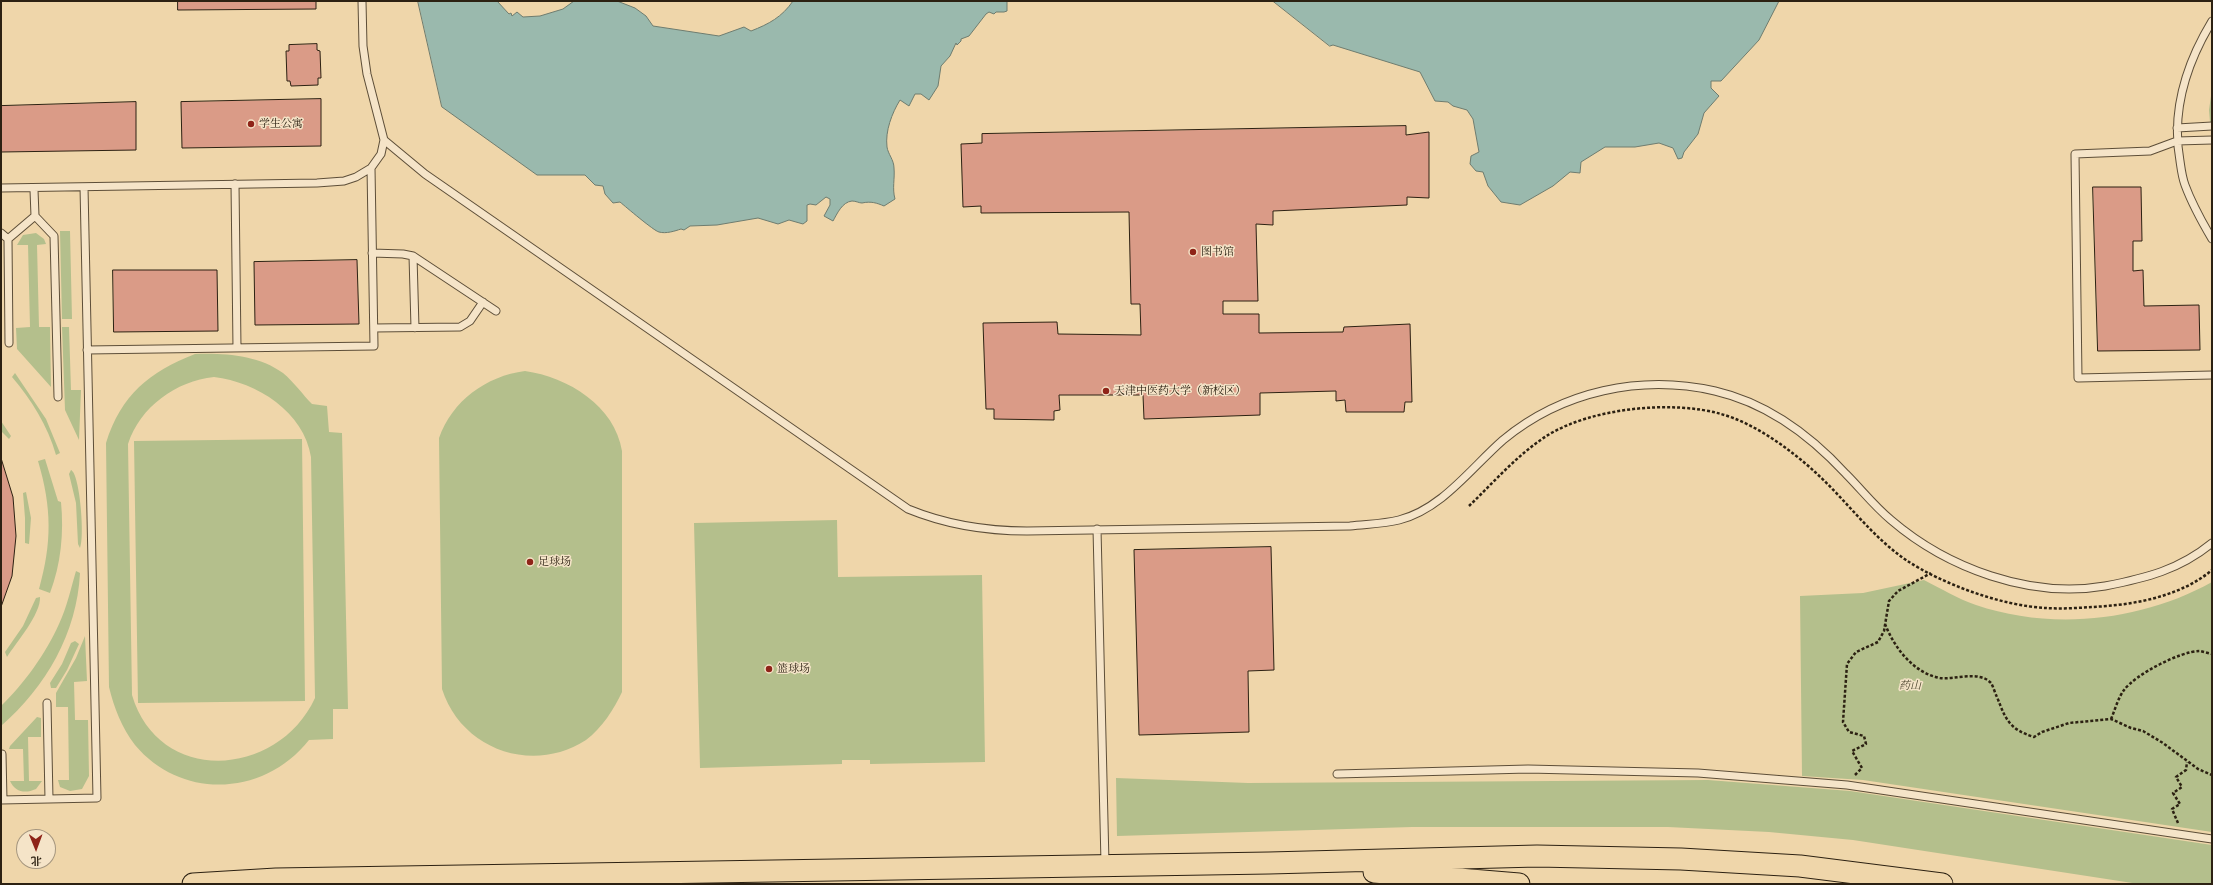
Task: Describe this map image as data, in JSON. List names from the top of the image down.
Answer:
{
  "parks": ["药山"],
  "places": [
    "学生公寓",
    "图书馆",
    "天津中医药大学（新校区）",
    "足球场",
    "篮球场"
  ],
  "north": "bottom"
}
